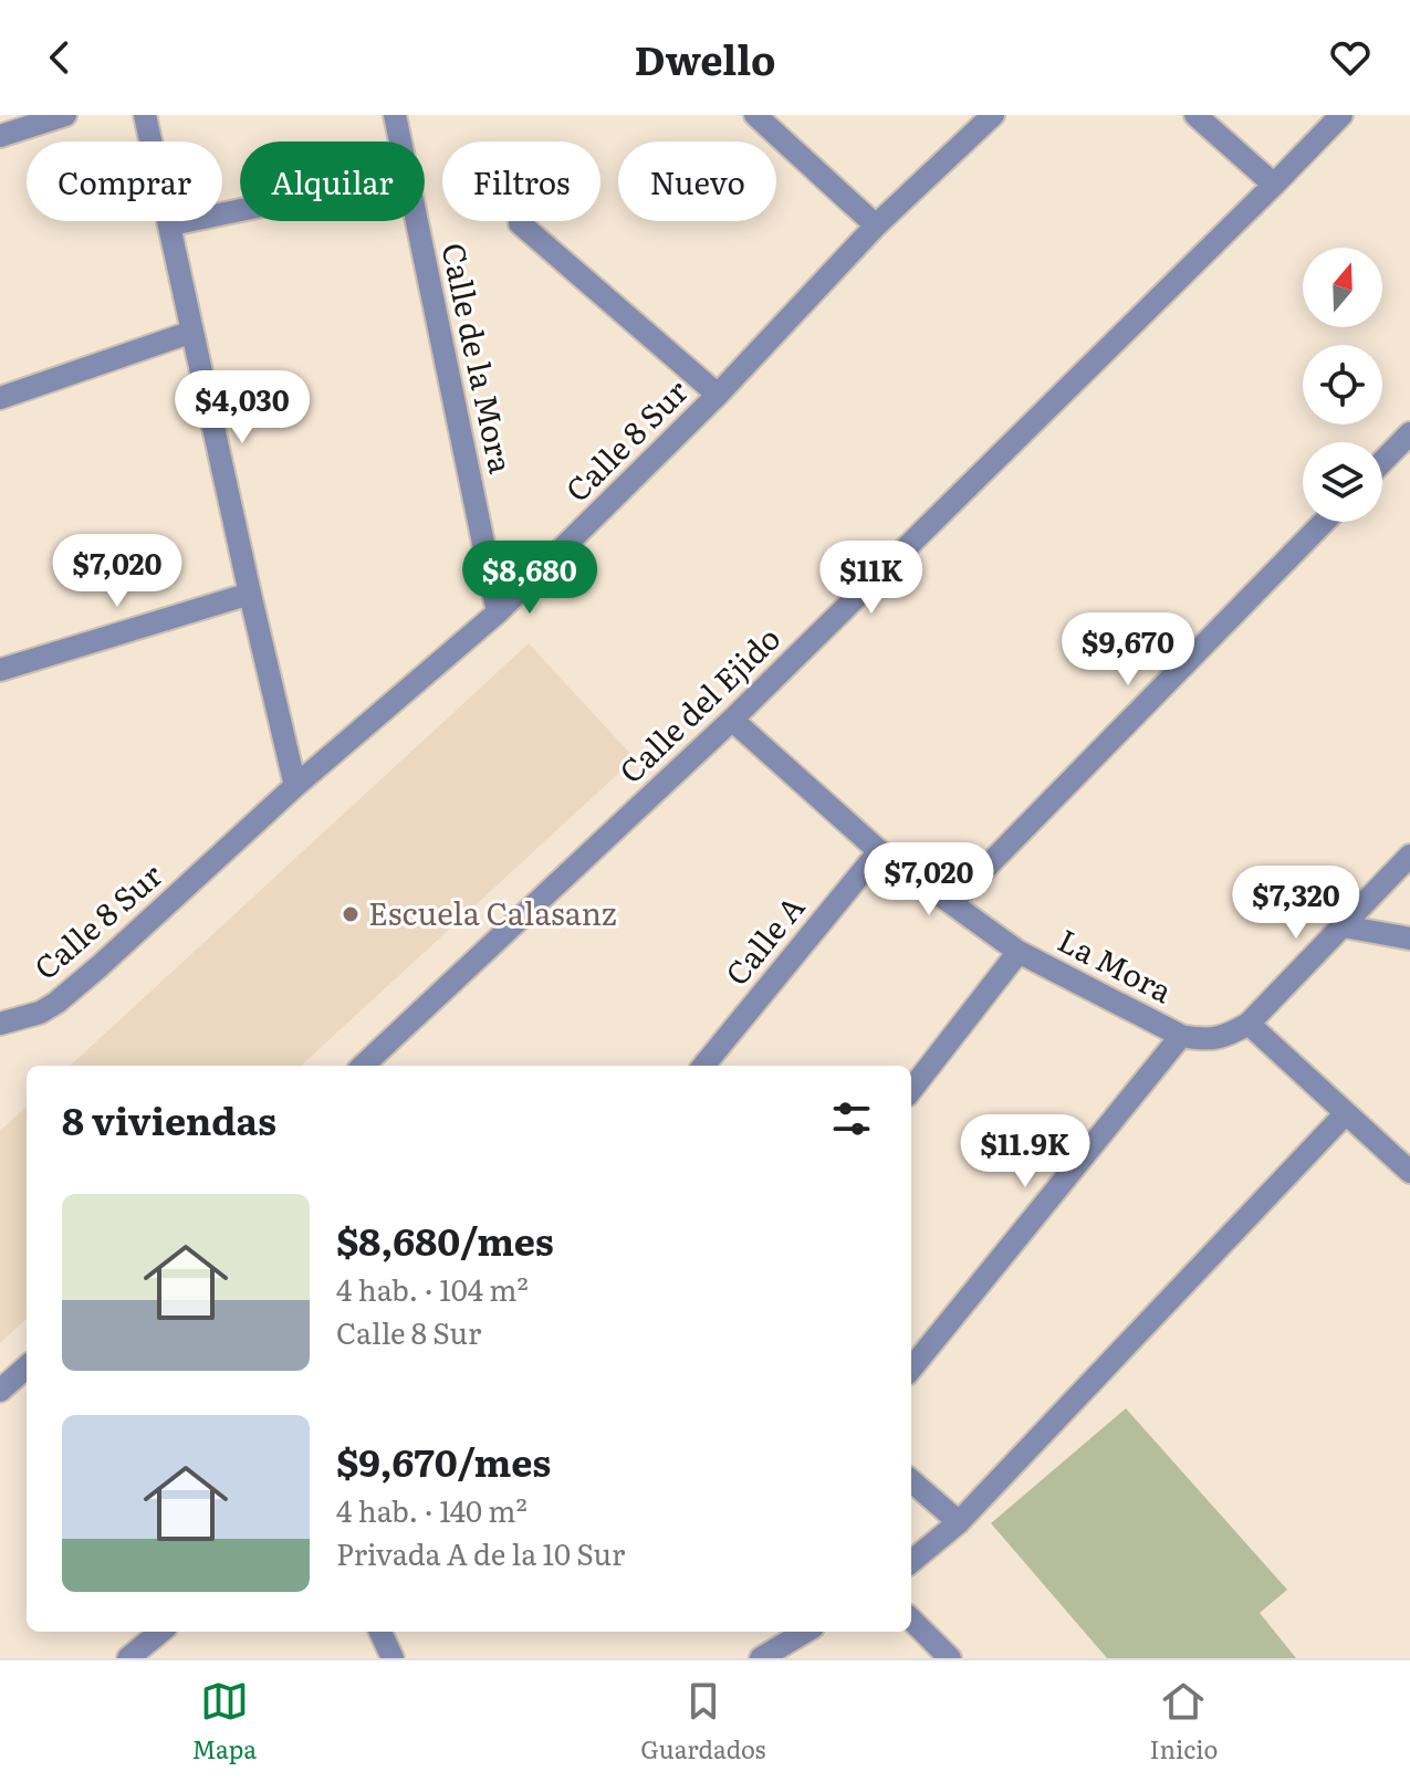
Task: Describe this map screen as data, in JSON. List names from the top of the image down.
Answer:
{
  "streets": {
    "street": [
      "Calle de la Mora",
      "Calle 8 Sur",
      "Calle del Ejido",
      "Calle A",
      "La Mora"
    ]
  },
  "crossings": [
    ["Calle de la Mora", "Calle 8 Sur"],
    ["Calle del Ejido", "La Mora"],
    ["Calle A", "La Mora"]
  ],
  "places": ["Escuela Calasanz"],
  "north": "top",
  "page": {
    "header": "Dwello",
    "chip": [
      "Comprar",
      "Alquilar",
      "Filtros",
      "Nuevo"
    ],
    "price": [
      "$4,030",
      "$7,020",
      "$8,680",
      "$11K",
      "$9,670",
      "$7,020",
      "$7,320",
      "$11.9K"
    ],
    "heading": "8 viviendas",
    "list": [
      {
        "name": "$8,680/mes",
        "note": "4 hab. · 104 m² · Calle 8 Sur"
      },
      {
        "name": "$9,670/mes",
        "note": "4 hab. · 140 m² · Privada A de la 10 Sur"
      }
    ],
    "tabs": ["Mapa", "Guardados", "Inicio"]
  }
}
